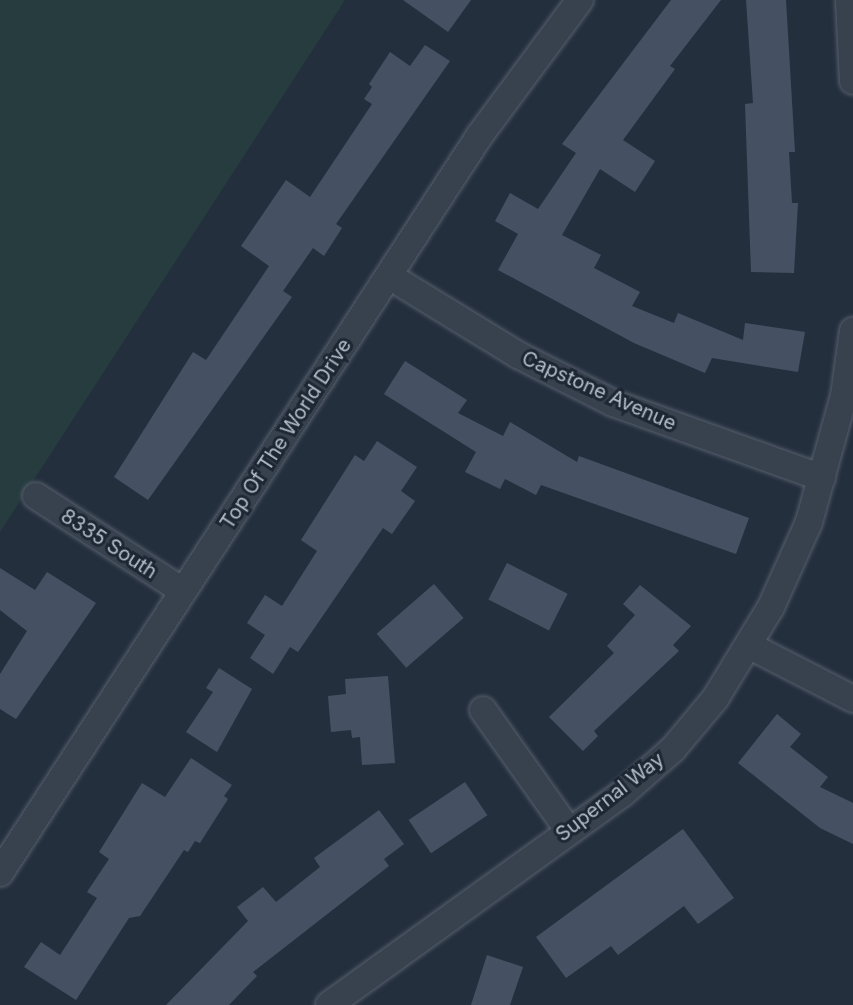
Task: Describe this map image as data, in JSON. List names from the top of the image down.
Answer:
{
  "streets": {
    "street": [
      "Capstone Avenue",
      "Top Of The World Drive",
      "8335 South",
      "Supernal Way"
    ]
  },
  "crossings": [
    ["Capstone Avenue", "Top Of The World Drive"],
    ["Capstone Avenue", "Supernal Way"],
    ["Top Of The World Drive", "8335 South"]
  ]
}
